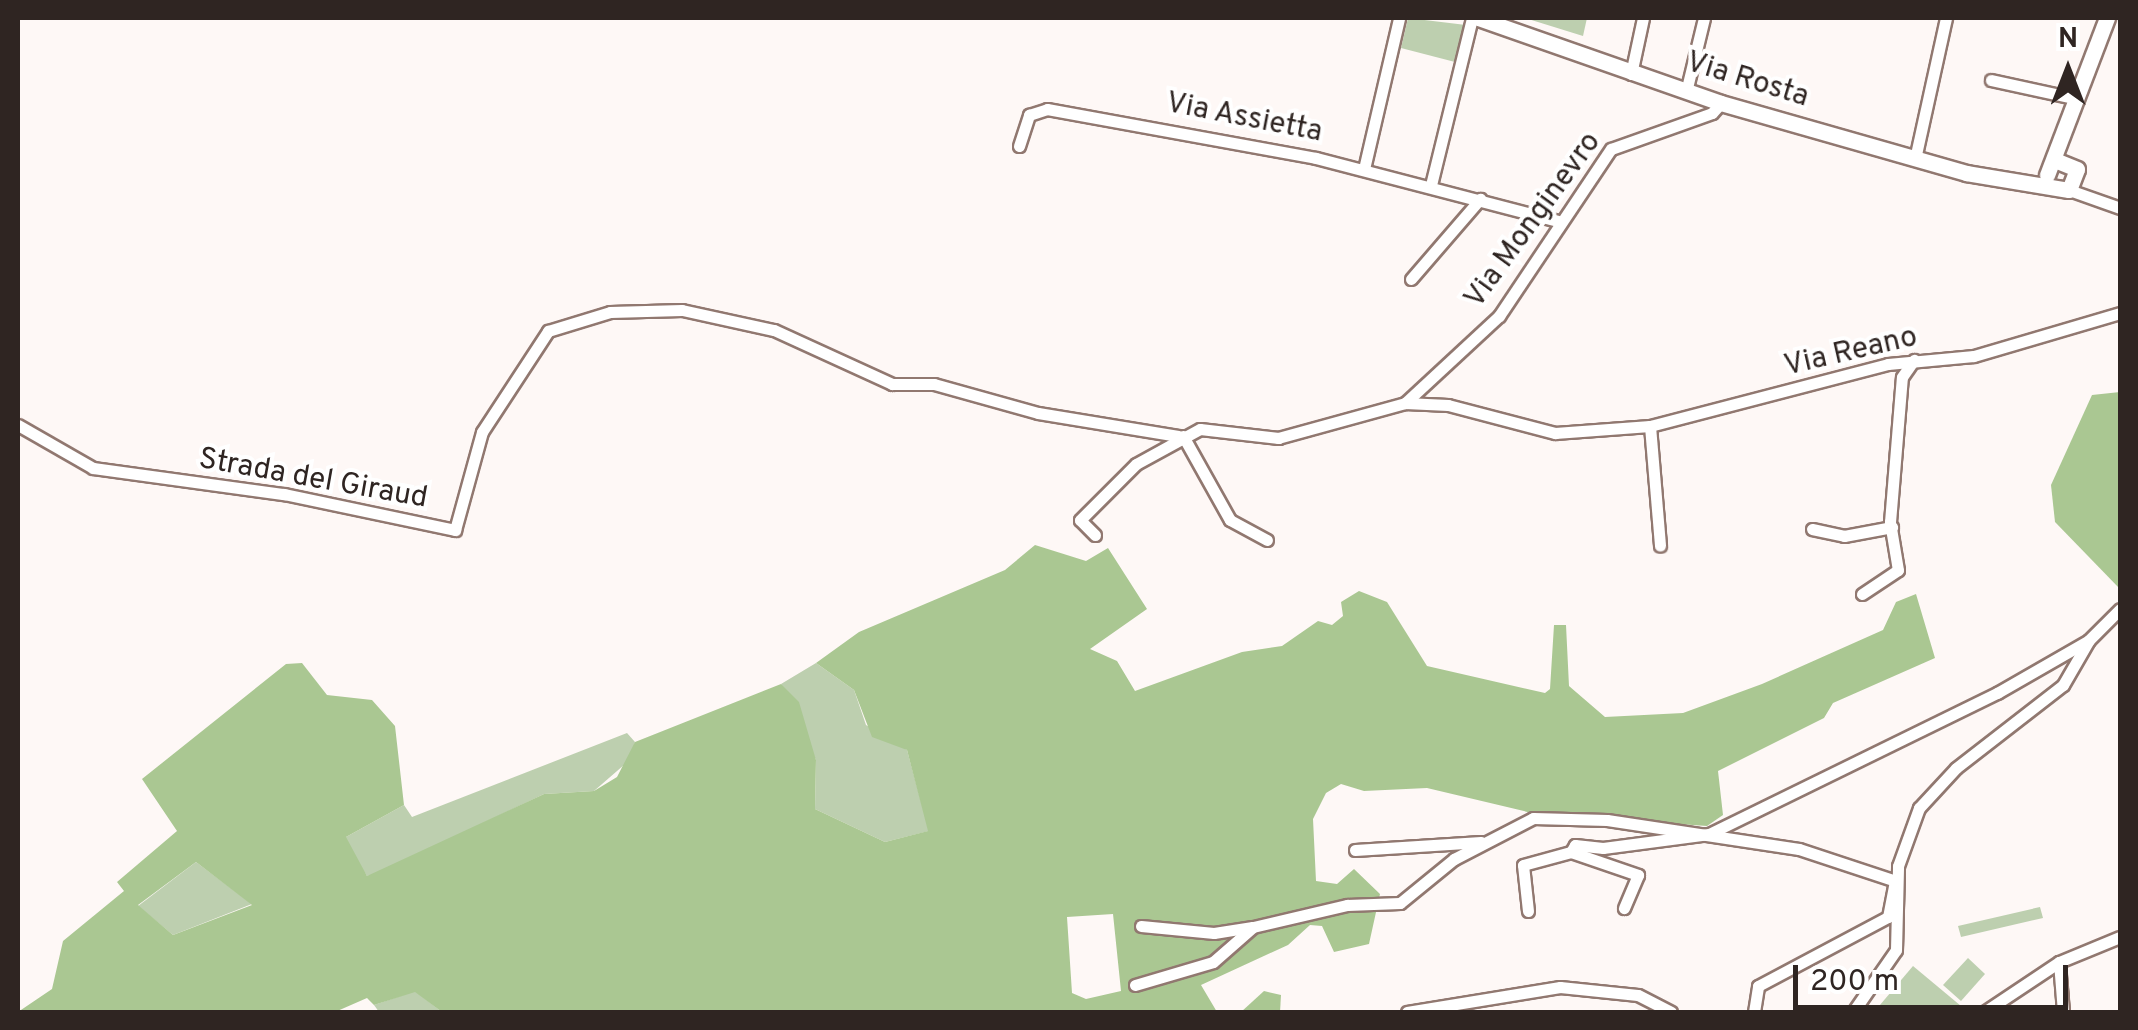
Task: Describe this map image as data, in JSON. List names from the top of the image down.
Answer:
{
  "streets": {
    "street": [
      "Via Rosta",
      "Via Assietta",
      "Via Monginevro",
      "Via Reano",
      "Strada del Giraud"
    ]
  },
  "crossings": [
    ["Via Rosta", "Via Monginevro"],
    ["Via Assietta", "Via Monginevro"],
    ["Via Monginevro", "Via Reano"],
    ["Via Reano", "Strada del Giraud"]
  ],
  "scale_bar": "200 m",
  "north": "top"
}
